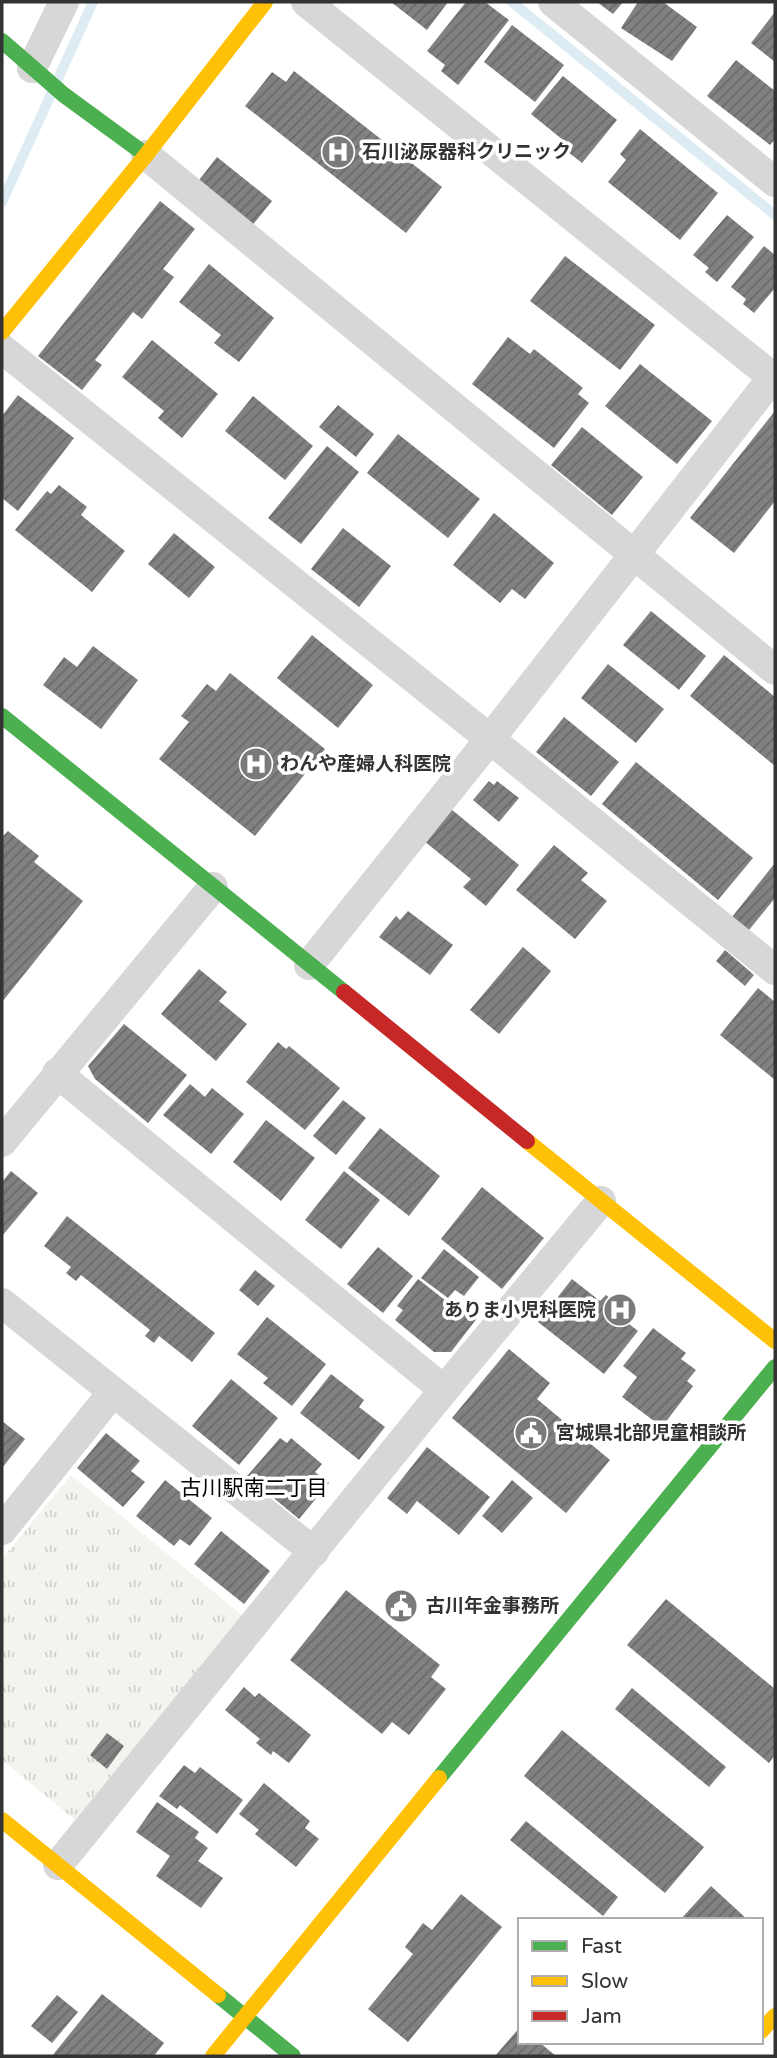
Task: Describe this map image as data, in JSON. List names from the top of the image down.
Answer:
{
  "districts": ["古川駅南二丁目"],
  "places": {
    "hospital": ["石川泌尿器科クリニック", "わんや産婦人科医院", "ありま小児科医院"],
    "public building": ["宮城県北部児童相談所", "古川年金事務所"]
  },
  "legend": ["Fast", "Slow", "Jam"]
}
